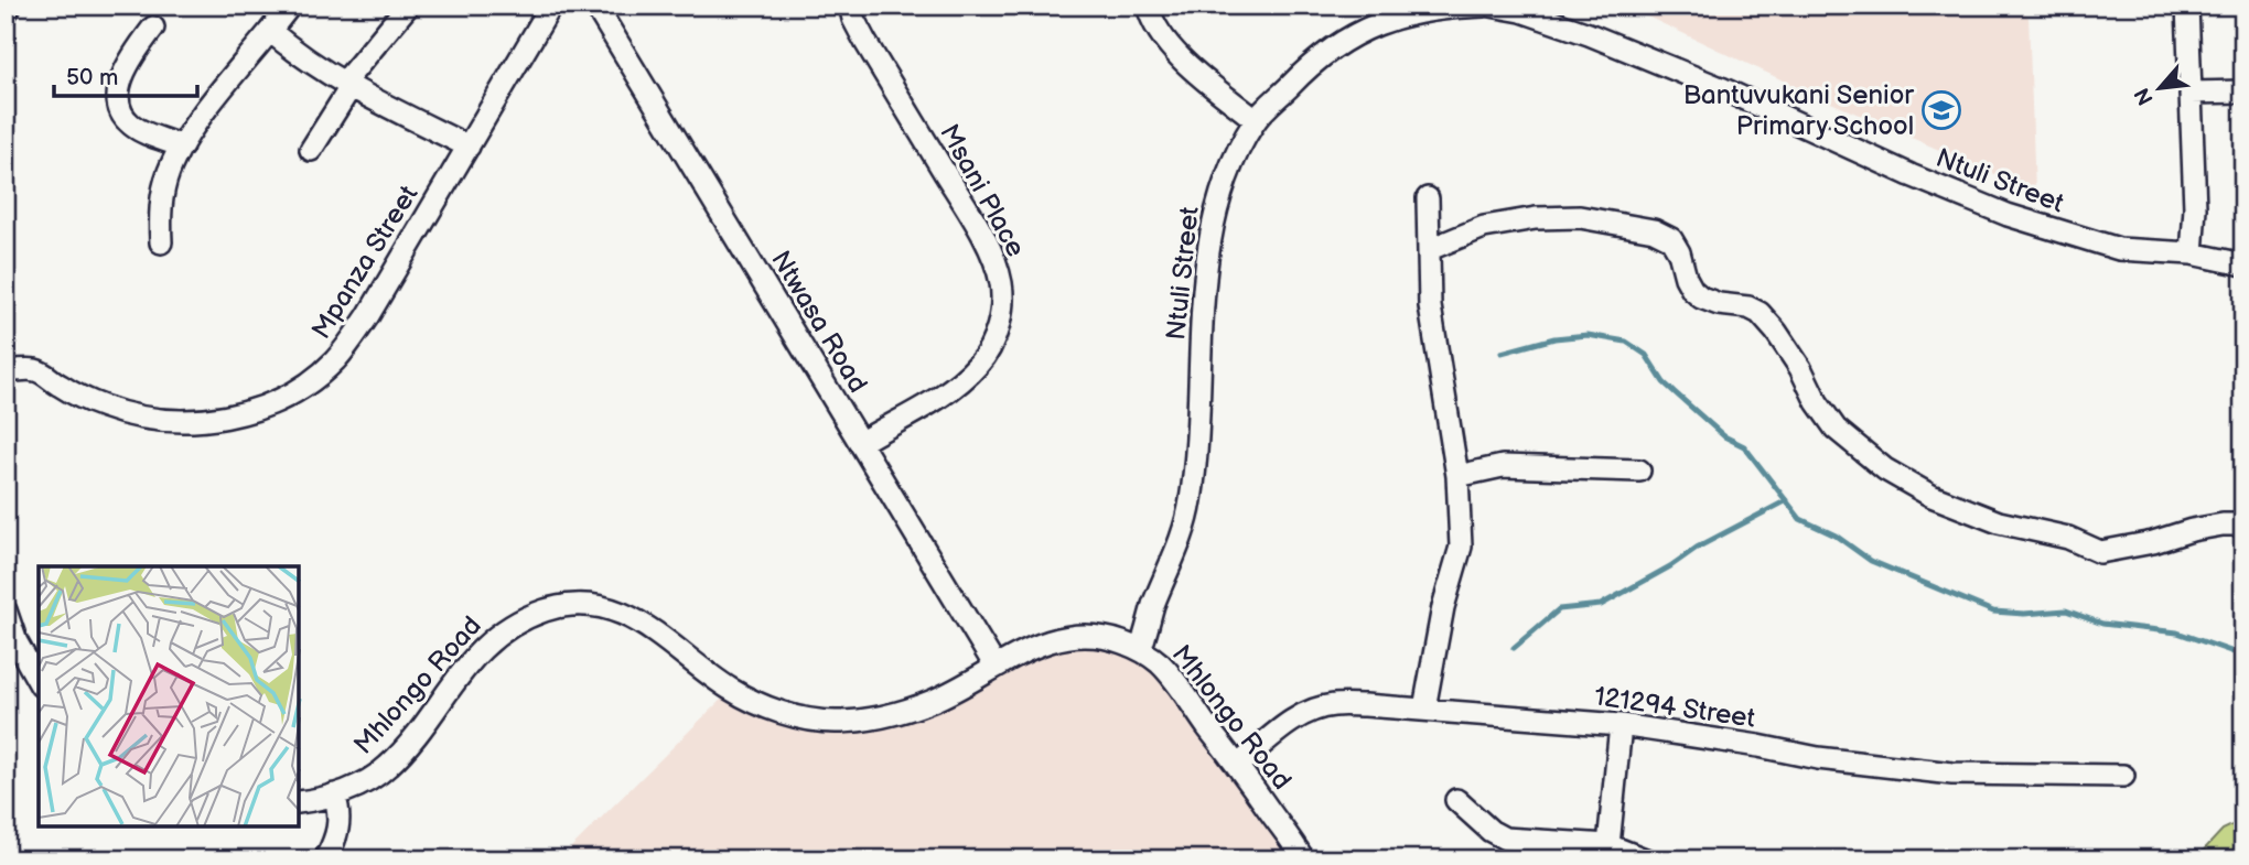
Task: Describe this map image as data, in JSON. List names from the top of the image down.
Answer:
{
  "streets": {
    "street": [
      "Ntuli Street",
      "Msani Place",
      "Mpanza Street",
      "Ntwasa Road",
      "Mhlongo Road",
      "121294 Street"
    ]
  },
  "crossings": [
    ["Ntuli Street", "Mhlongo Road"],
    ["Msani Place", "Ntwasa Road"],
    ["Ntwasa Road", "Mhlongo Road"],
    ["Mhlongo Road", "121294 Street"]
  ],
  "places": {
    "school or university": ["Bantuvukani Senior Primary School"]
  },
  "scale_bar": "50 m",
  "north": "bottom left"
}
